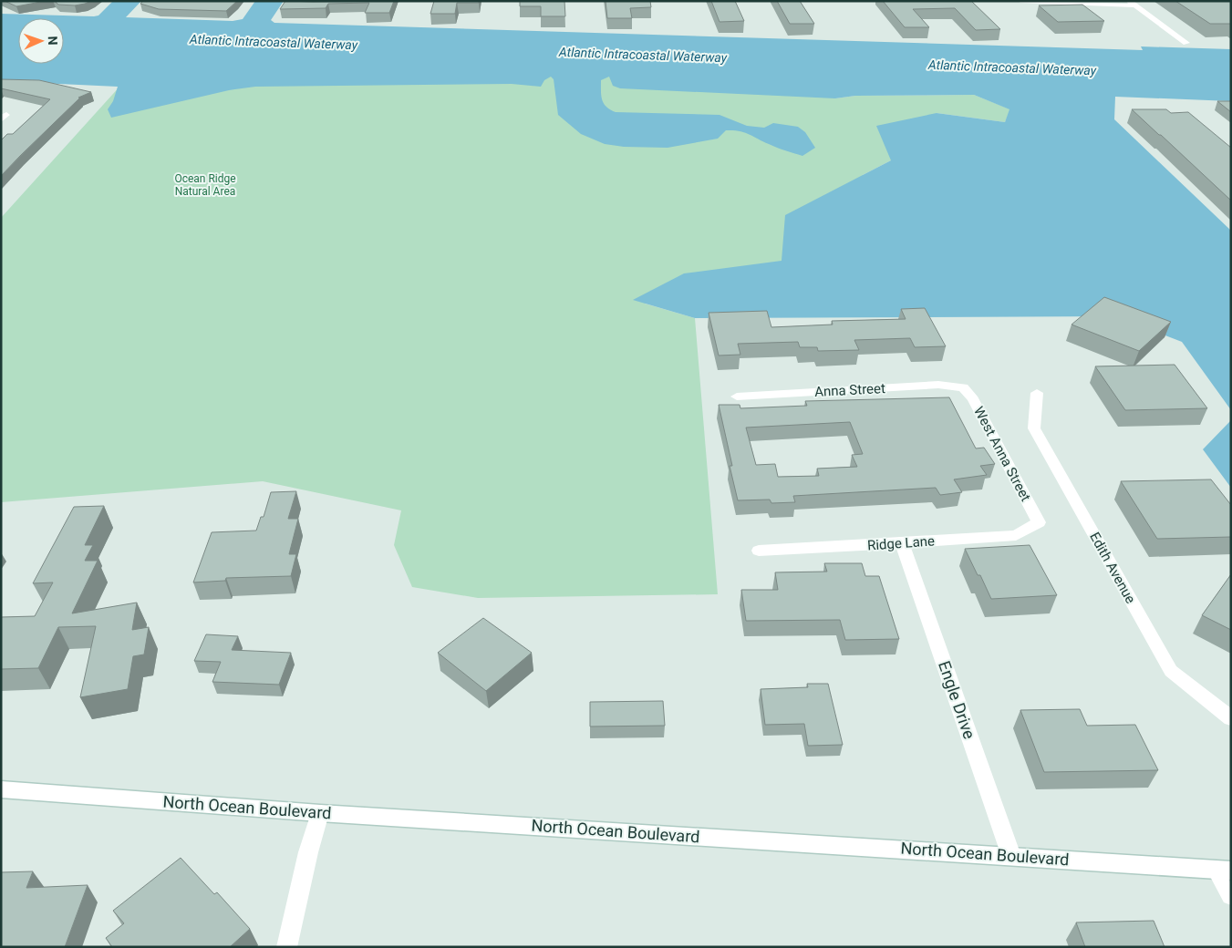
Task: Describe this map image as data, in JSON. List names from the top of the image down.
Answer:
{
  "streets": {
    "street": [
      "Anna Street",
      "West Anna Street",
      "Ridge Lane",
      "Edith Avenue",
      "Engle Drive",
      "North Ocean Boulevard"
    ]
  },
  "crossings": [
    ["Anna Street", "West Anna Street"],
    ["West Anna Street", "Ridge Lane"],
    ["Ridge Lane", "Engle Drive"],
    ["Engle Drive", "North Ocean Boulevard"]
  ],
  "water": ["Atlantic Intracoastal Waterway"],
  "parks": ["Ocean Ridge Natural Area"],
  "north": "right"
}
